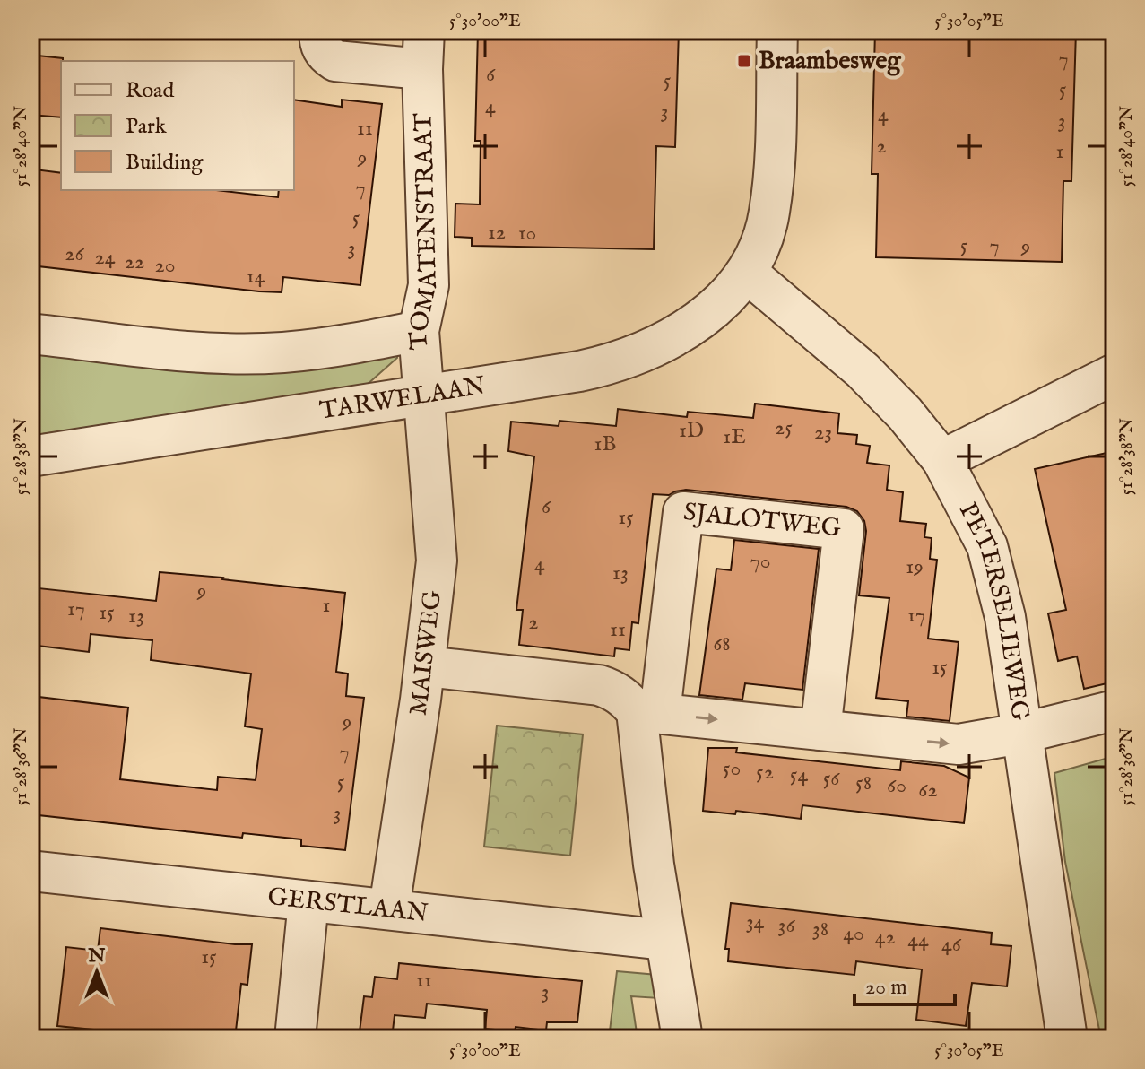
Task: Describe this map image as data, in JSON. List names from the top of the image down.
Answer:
{
  "streets": {
    "street": [
      "TOMATENSTRAAT",
      "TARWELAAN",
      "SJALOTWEG",
      "PETERSELIEWEG",
      "MAISWEG",
      "GERSTLAAN"
    ]
  },
  "crossings": [
    ["TOMATENSTRAAT", "TARWELAAN"],
    ["TOMATENSTRAAT", "MAISWEG"],
    ["TARWELAAN", "PETERSELIEWEG"],
    ["TARWELAAN", "MAISWEG"],
    ["SJALOTWEG", "GERSTLAAN"],
    ["MAISWEG", "GERSTLAAN"]
  ],
  "places": {
    "transit": ["Braambesweg"]
  },
  "house_numbers": [
    "7",
    "6",
    "5",
    "5",
    "4",
    "3",
    "4",
    "3",
    "11",
    "2",
    "1",
    "9",
    "7",
    "5",
    "12",
    "10",
    "5",
    "7",
    "9",
    "3",
    "26",
    "24",
    "22",
    "20",
    "14",
    "25",
    "1D",
    "23",
    "1E",
    "1B",
    "6",
    "15",
    "70",
    "4",
    "19",
    "13",
    "9",
    "1",
    "17",
    "15",
    "17",
    "13",
    "2",
    "11",
    "68",
    "15",
    "9",
    "7",
    "50",
    "52",
    "54",
    "56",
    "5",
    "58",
    "60",
    "62",
    "3",
    "34",
    "36",
    "38",
    "40",
    "42",
    "44",
    "46",
    "15",
    "11",
    "3"
  ],
  "legend": ["Road", "Park", "Building"],
  "scale_bar": "20 m",
  "north": "top",
  "coordinates": [
    "5°30'00\"E",
    "5°30'05\"E",
    "51°28'40\"N",
    "51°28'38\"N",
    "51°28'36\"N"
  ]
}
